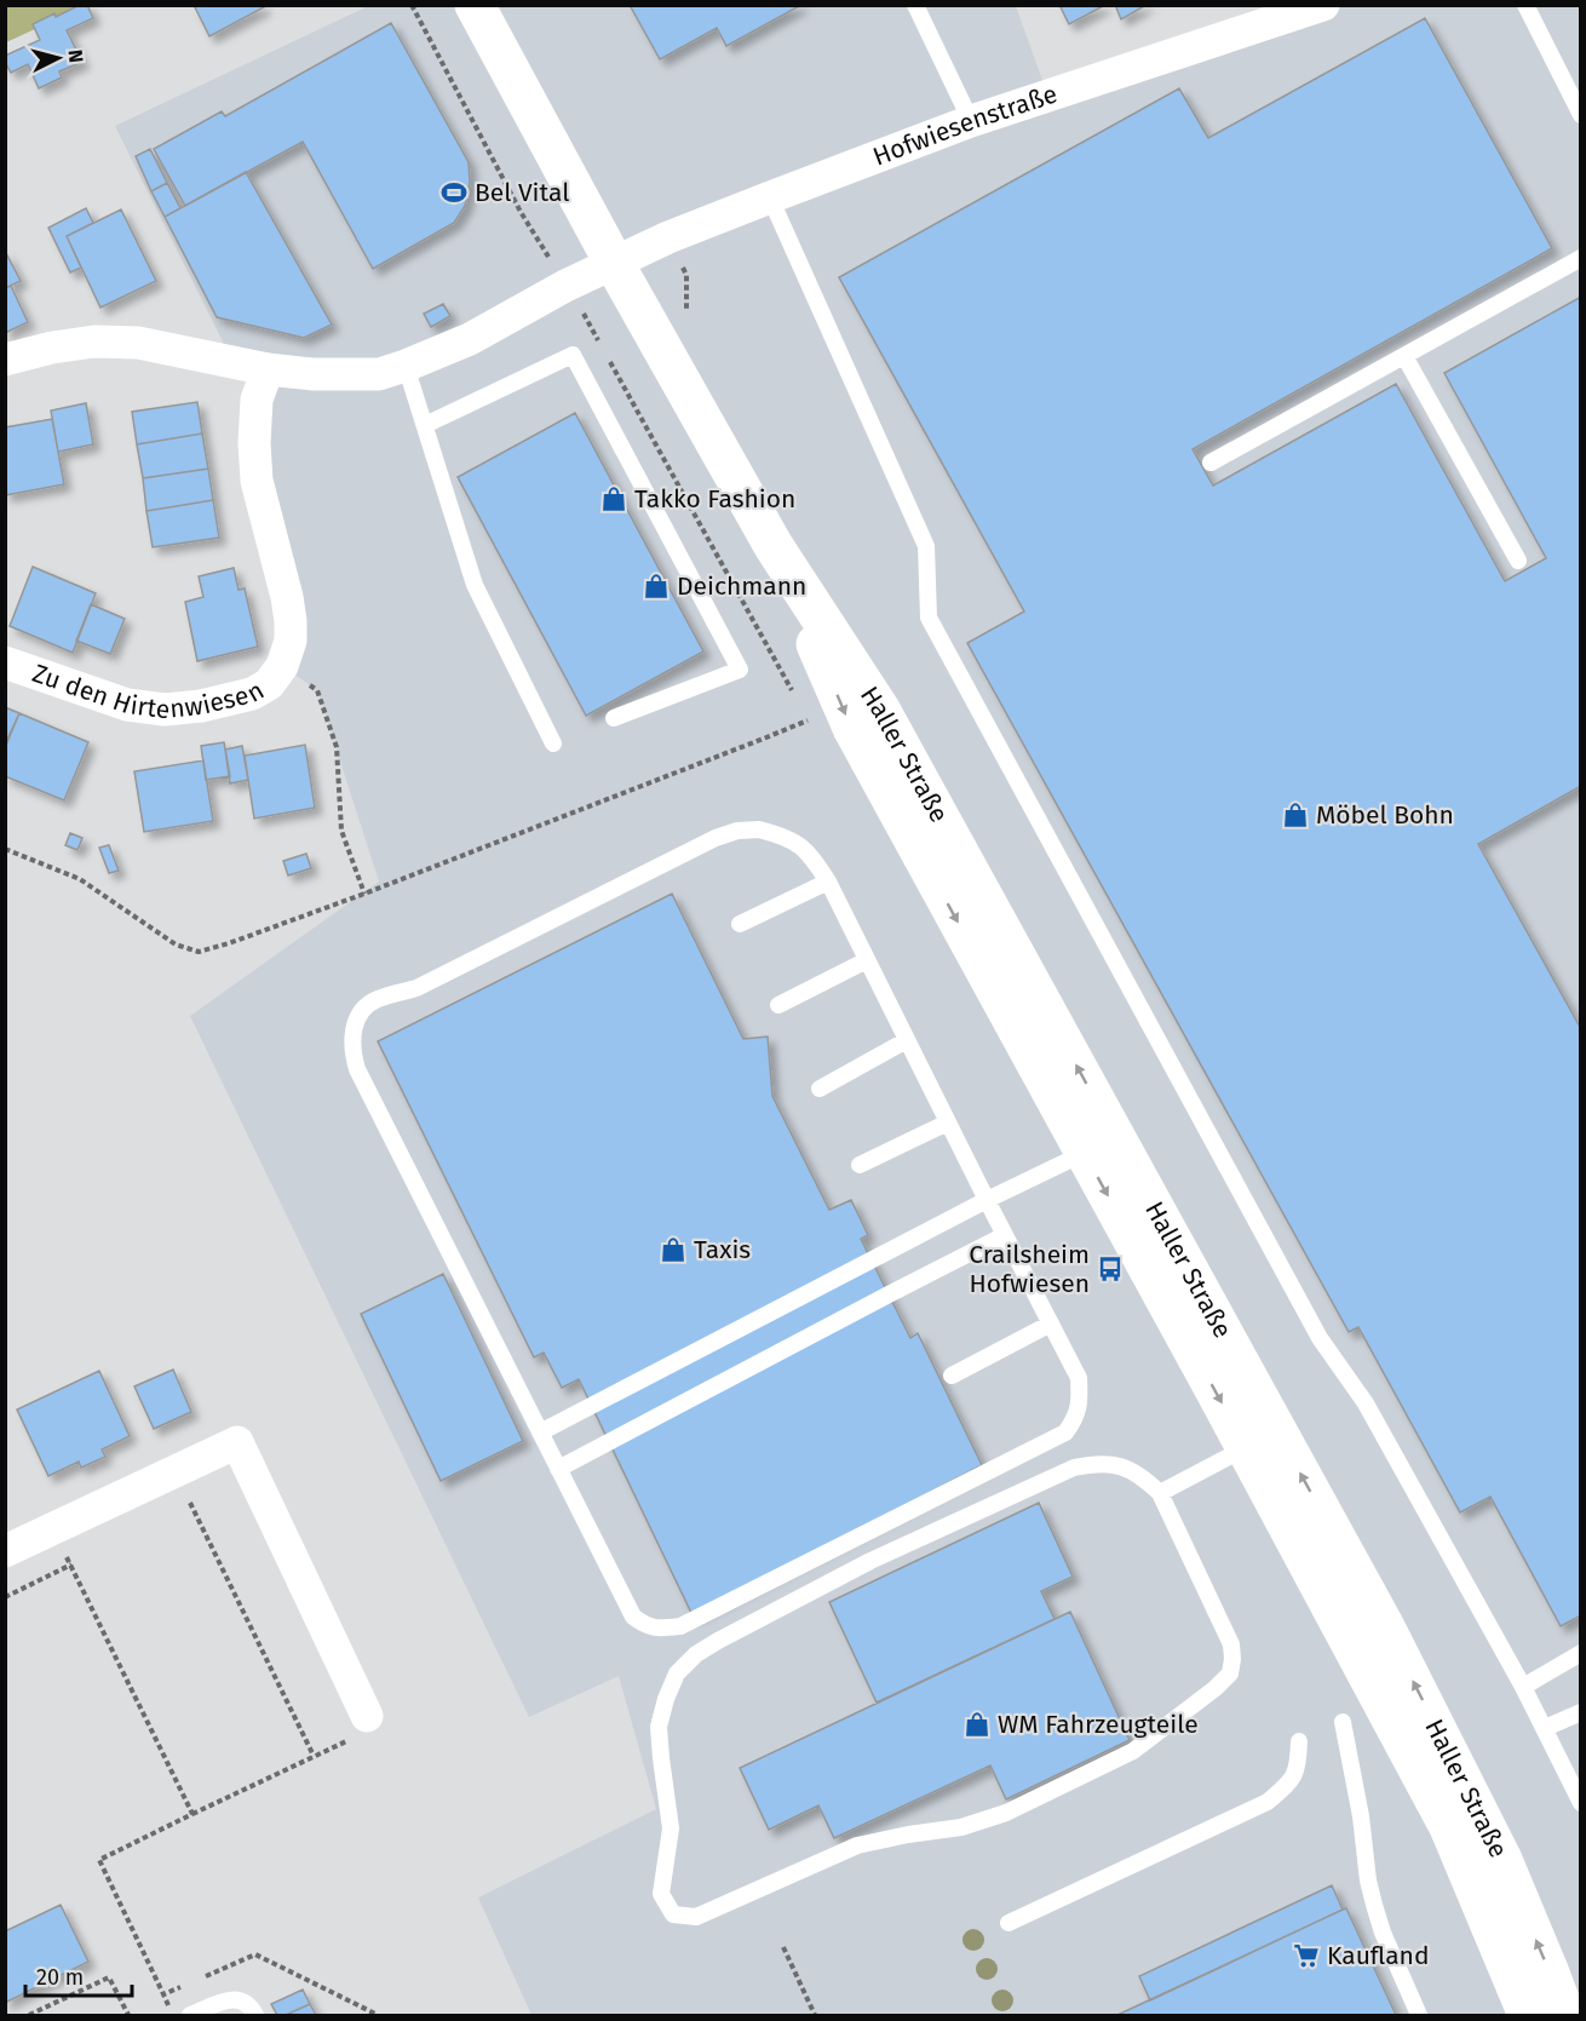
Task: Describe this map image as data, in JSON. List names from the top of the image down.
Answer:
{
  "streets": {
    "main road": ["Haller Straße"],
    "street": ["Hofwiesenstraße", "Zu den Hirtenwiesen"]
  },
  "crossings": [
    ["Hofwiesenstraße", "Haller Straße"]
  ],
  "places": {
    "sports": ["Bel Vital"],
    "shop": [
      "Takko Fashion",
      "Deichmann",
      "Möbel Bohn",
      "Taxis",
      "WM Fahrzeugteile"
    ],
    "bus stop": ["Crailsheim Hofwiesen"],
    "supermarket": ["Kaufland"]
  },
  "scale_bar": "20 m",
  "north": "right"
}
